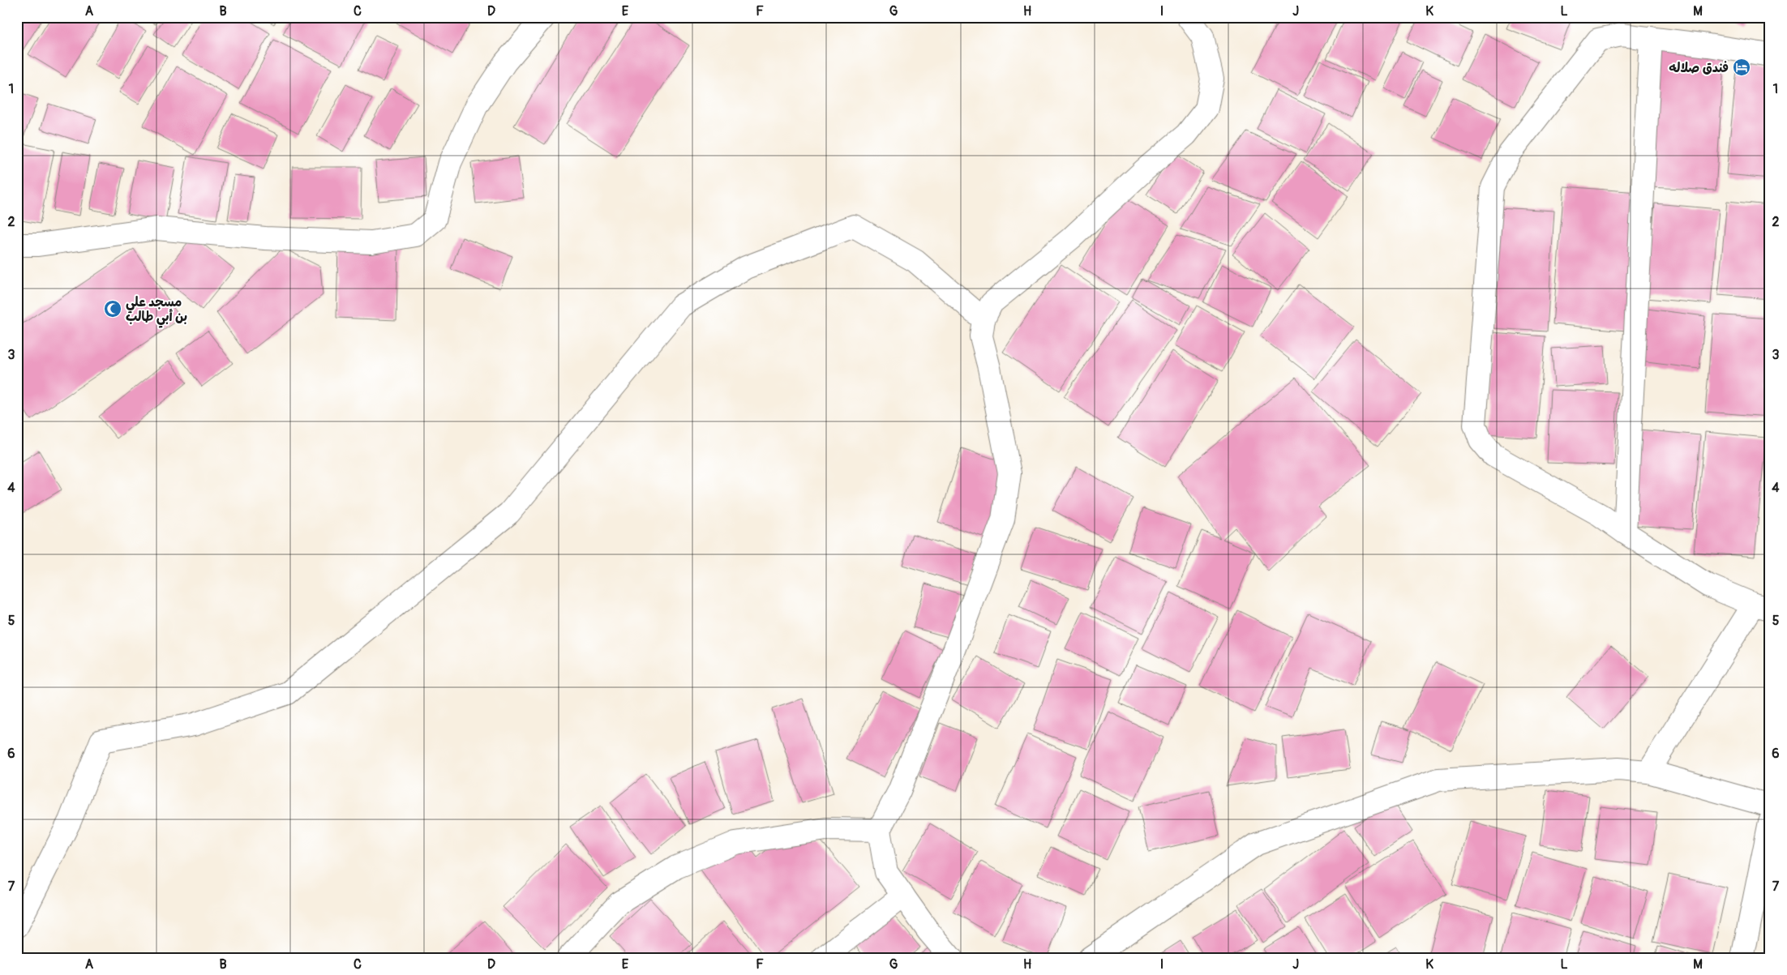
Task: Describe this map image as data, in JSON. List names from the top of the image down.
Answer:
{
  "places": {
    "hotel": ["فندق صلاله"],
    "mosque": ["مسجد علي بن أبي طالب"]
  },
  "grid": {
    "columns": [
      "A",
      "B",
      "C",
      "D",
      "E",
      "F",
      "G",
      "H",
      "I",
      "J",
      "K",
      "L",
      "M"
    ],
    "rows": [
      "1",
      "2",
      "3",
      "4",
      "5",
      "6",
      "7"
    ]
  }
}
